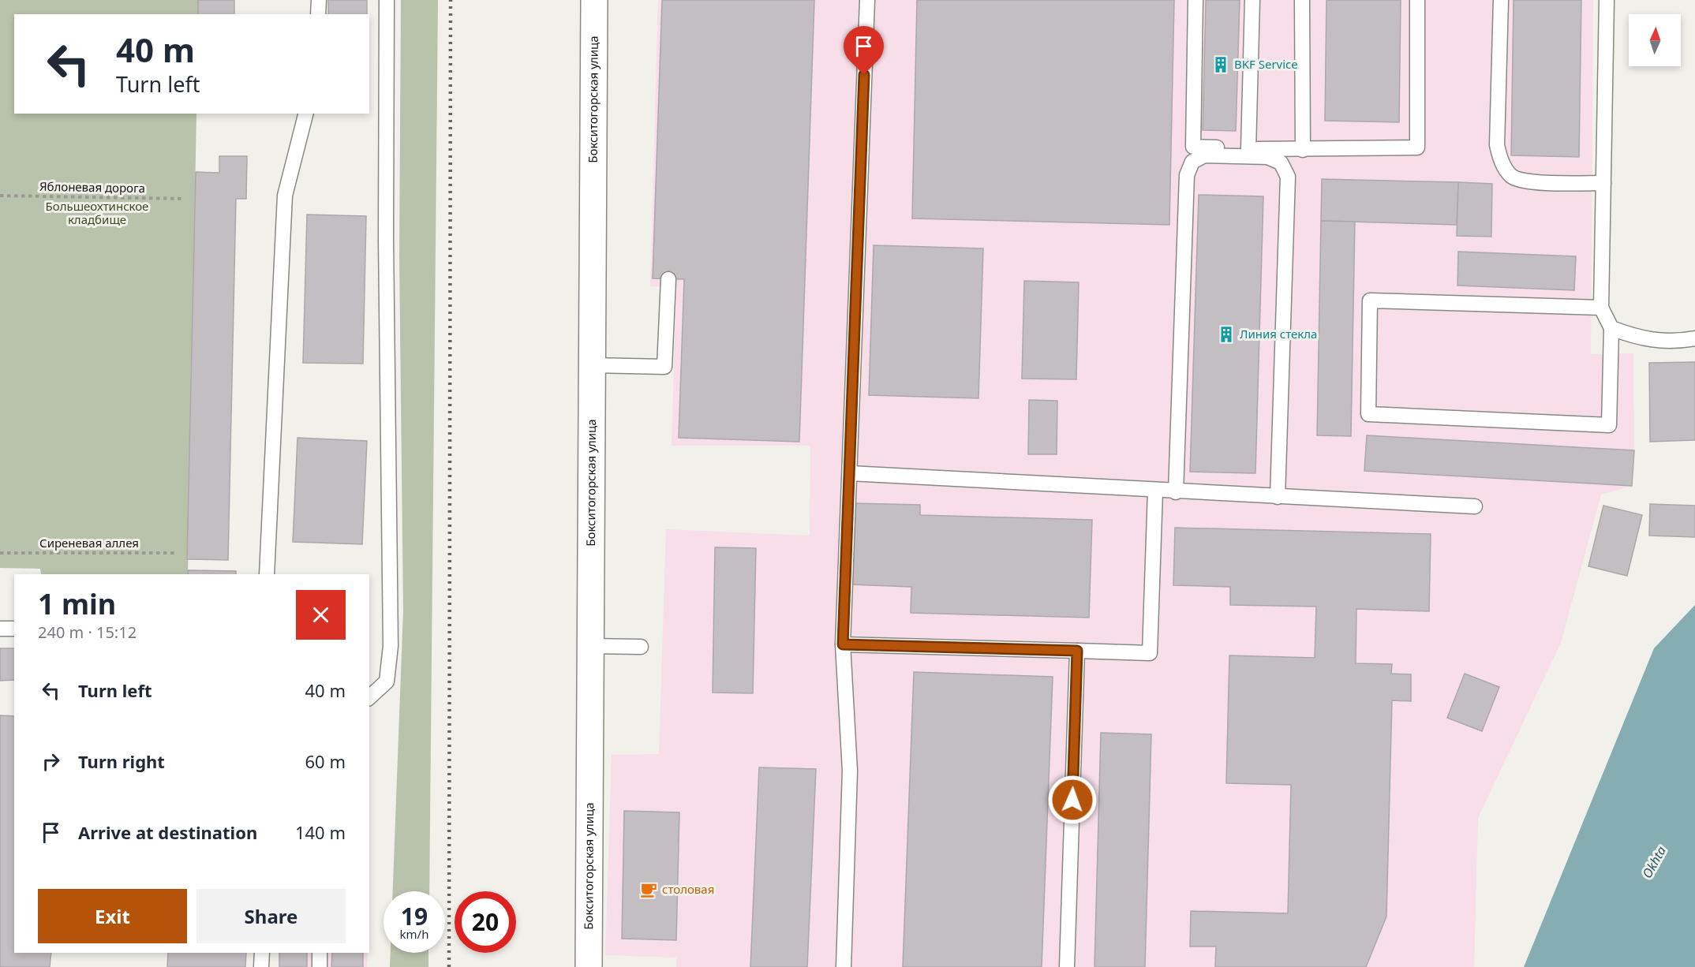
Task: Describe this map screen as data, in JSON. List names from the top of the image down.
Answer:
{
  "streets": {
    "street": ["Бокситогорская улица"],
    "path": ["Яблоневая дорога", "Сиреневая аллея"]
  },
  "water": ["Okhta"],
  "parks": ["Большеохтинское кладбище"],
  "places": {
    "building": ["BKF Service", "Линия стекла"],
    "cafe": ["столовая"]
  },
  "north": "top",
  "page": {
    "turn": ["40 m", "Turn left"],
    "heading": ["1 min", "240 m · 15:12"],
    "list": [
      {
        "name": "Turn left",
        "value": "40 m"
      },
      {
        "name": "Turn right",
        "value": "60 m"
      },
      {
        "name": "Arrive at destination",
        "value": "140 m"
      }
    ],
    "buttons": ["Exit", "Share"],
    "speed": "19 km/h",
    "limit": "20"
  }
}
